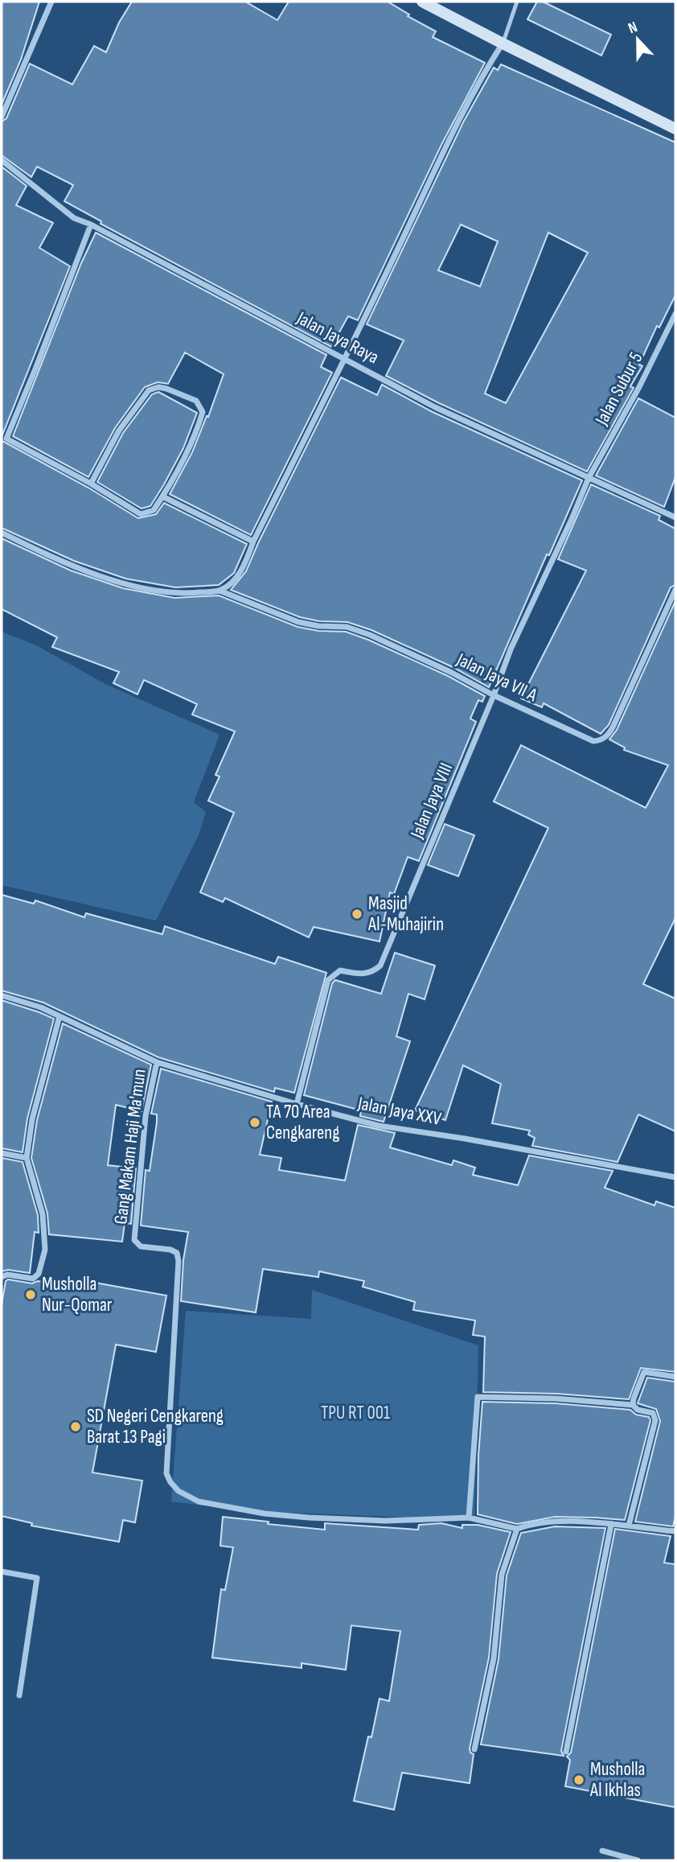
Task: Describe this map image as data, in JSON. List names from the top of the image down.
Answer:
{
  "streets": {
    "street": [
      "Jalan Jaya Raya",
      "Jalan Subur 5",
      "Jalan Jaya VII A",
      "Jalan Jaya VIII",
      "Jalan Jaya XXV",
      "Gang Makam Haji Ma'mun"
    ]
  },
  "crossings": [
    ["Jalan Jaya Raya", "Jalan Subur 5"],
    ["Jalan Jaya Raya", "Jalan Jaya VIII"],
    ["Jalan Subur 5", "Jalan Jaya VIII"],
    ["Jalan Jaya VII A", "Jalan Jaya VIII"],
    ["Jalan Jaya VIII", "Jalan Jaya XXV"],
    ["Jalan Jaya XXV", "Gang Makam Haji Ma'mun"]
  ],
  "parks": ["TPU RT 001"],
  "places": [
    "Masjid Al-Muhajirin",
    "TA 70 Area Cengkareng",
    "Musholla Nur-Qomar",
    "SD Negeri Cengkareng Barat 13 Pagi",
    "Musholla Al Ikhlas"
  ],
  "north": "top"
}
